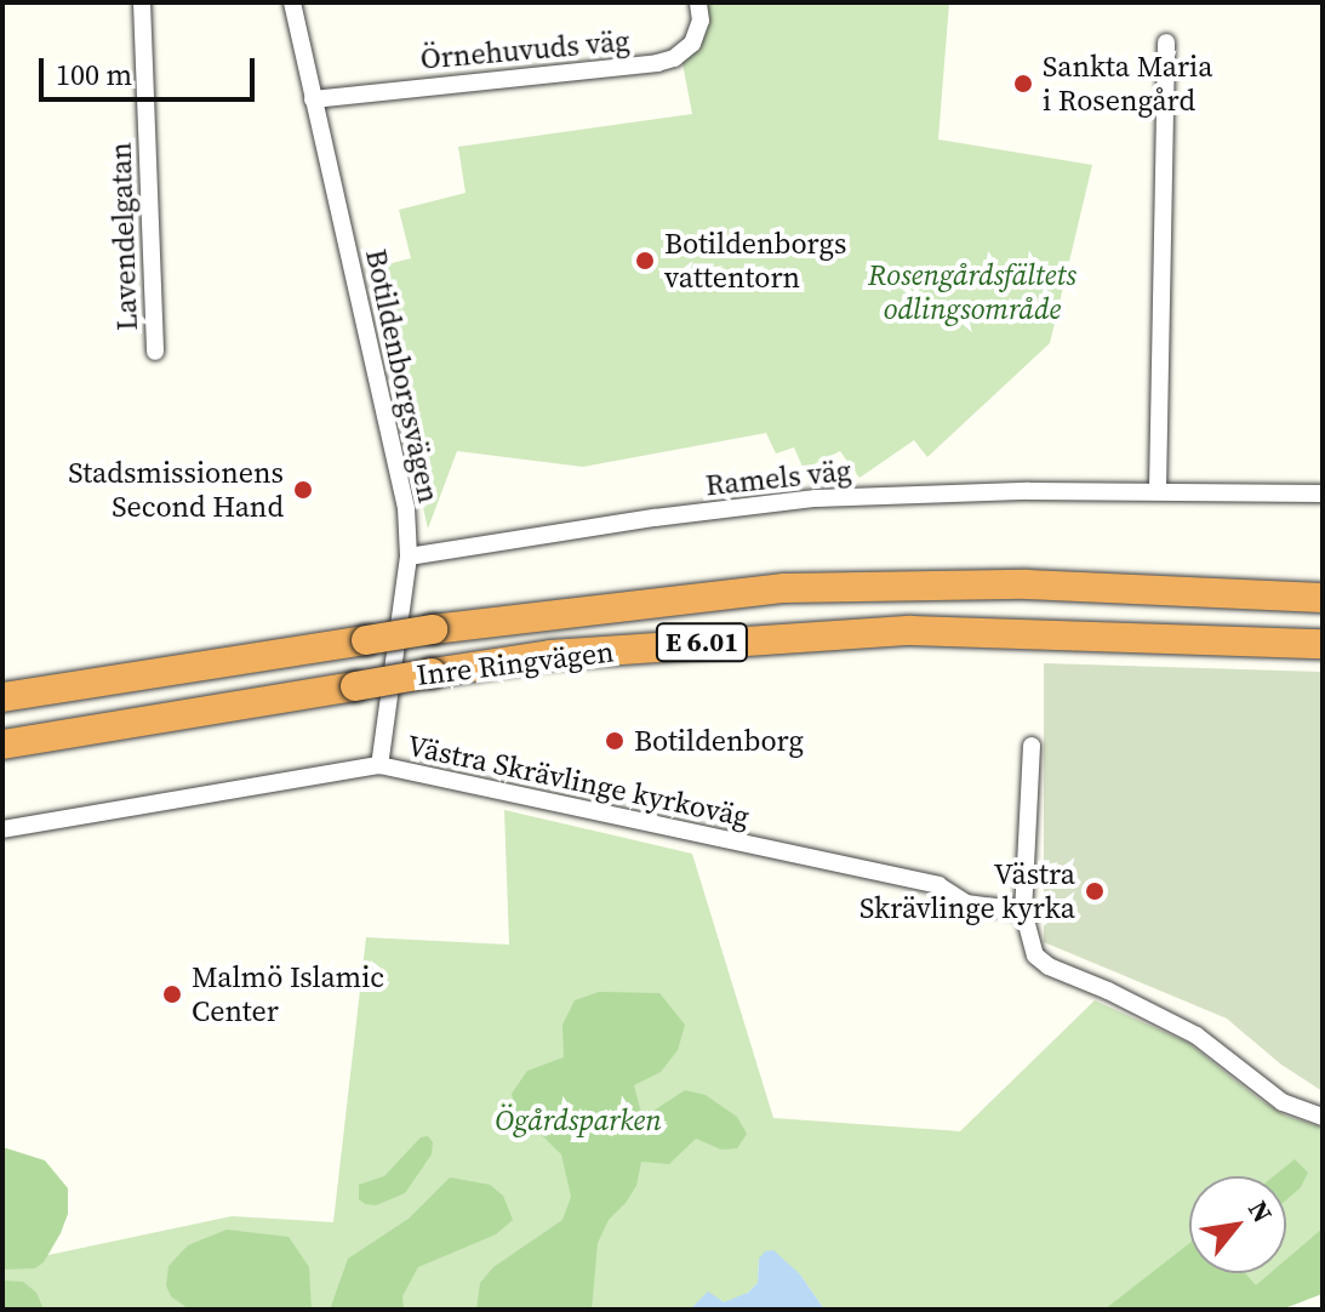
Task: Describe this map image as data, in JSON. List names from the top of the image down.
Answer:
{
  "streets": {
    "highway": ["E 6.01", "Inre Ringvägen"],
    "street": [
      "Örnehuvuds väg",
      "Lavendelgatan",
      "Botildenborgsvägen",
      "Ramels väg",
      "Västra Skrävlinge kyrkoväg"
    ]
  },
  "crossings": [
    ["Örnehuvuds väg", "Botildenborgsvägen"],
    ["Botildenborgsvägen", "Ramels väg"],
    ["Botildenborgsvägen", "Västra Skrävlinge kyrkoväg"]
  ],
  "parks": ["Rosengårdsfältets odlingsområde", "Ögårdsparken"],
  "places": [
    "Sankta Maria i Rosengård",
    "Botildenborgs vattentorn",
    "Stadsmissionens Second Hand",
    "Botildenborg",
    "Västra Skrävlinge kyrka",
    "Malmö Islamic Center"
  ],
  "scale_bar": "100 m",
  "north": "top right"
}
